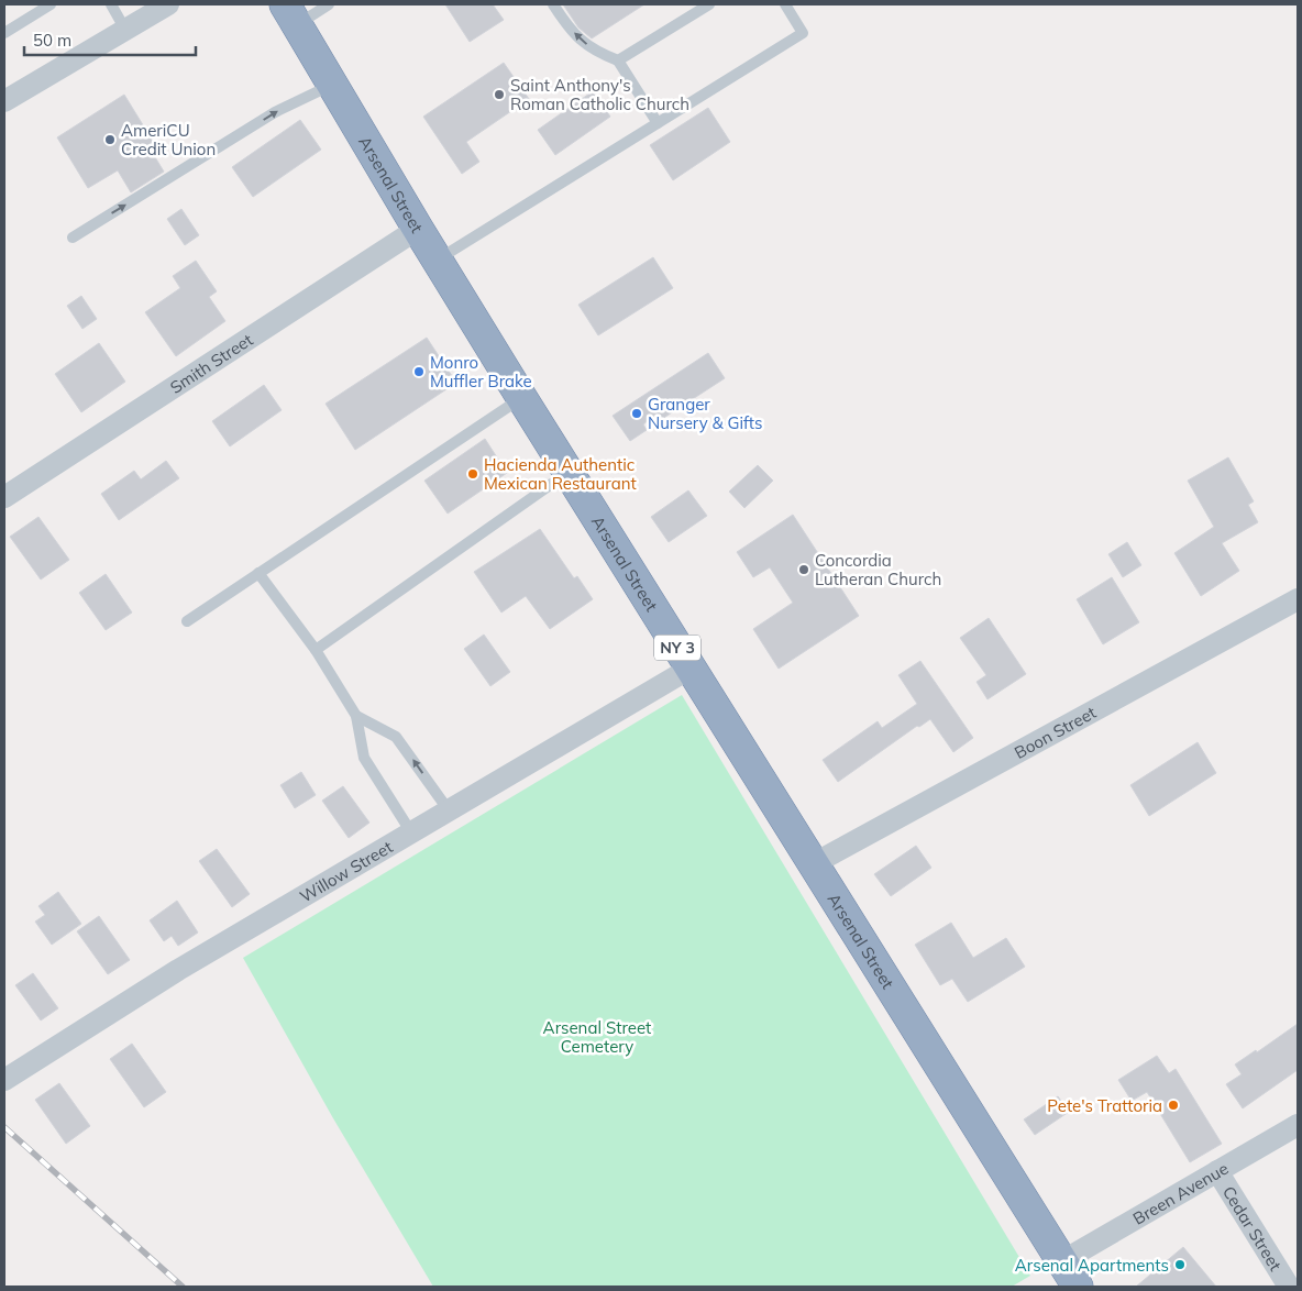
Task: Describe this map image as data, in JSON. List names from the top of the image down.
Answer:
{
  "streets": {
    "highway": ["Arsenal Street", "NY 3"],
    "street": [
      "Smith Street",
      "Boon Street",
      "Willow Street",
      "Breen Avenue",
      "Cedar Street"
    ]
  },
  "crossings": [
    ["Arsenal Street", "Smith Street"],
    ["Arsenal Street", "Boon Street"],
    ["Arsenal Street", "Willow Street"],
    ["Arsenal Street", "Breen Avenue"],
    ["Breen Avenue", "Cedar Street"]
  ],
  "parks": ["Arsenal Street Cemetery"],
  "places": [
    "Saint Anthony's Roman Catholic Church",
    "AmeriCU Credit Union",
    "Monro Muffler Brake",
    "Granger Nursery & Gifts",
    "Hacienda Authentic Mexican Restaurant",
    "Concordia Lutheran Church",
    "Pete's Trattoria",
    "Arsenal Apartments"
  ],
  "scale_bar": "50 m"
}
